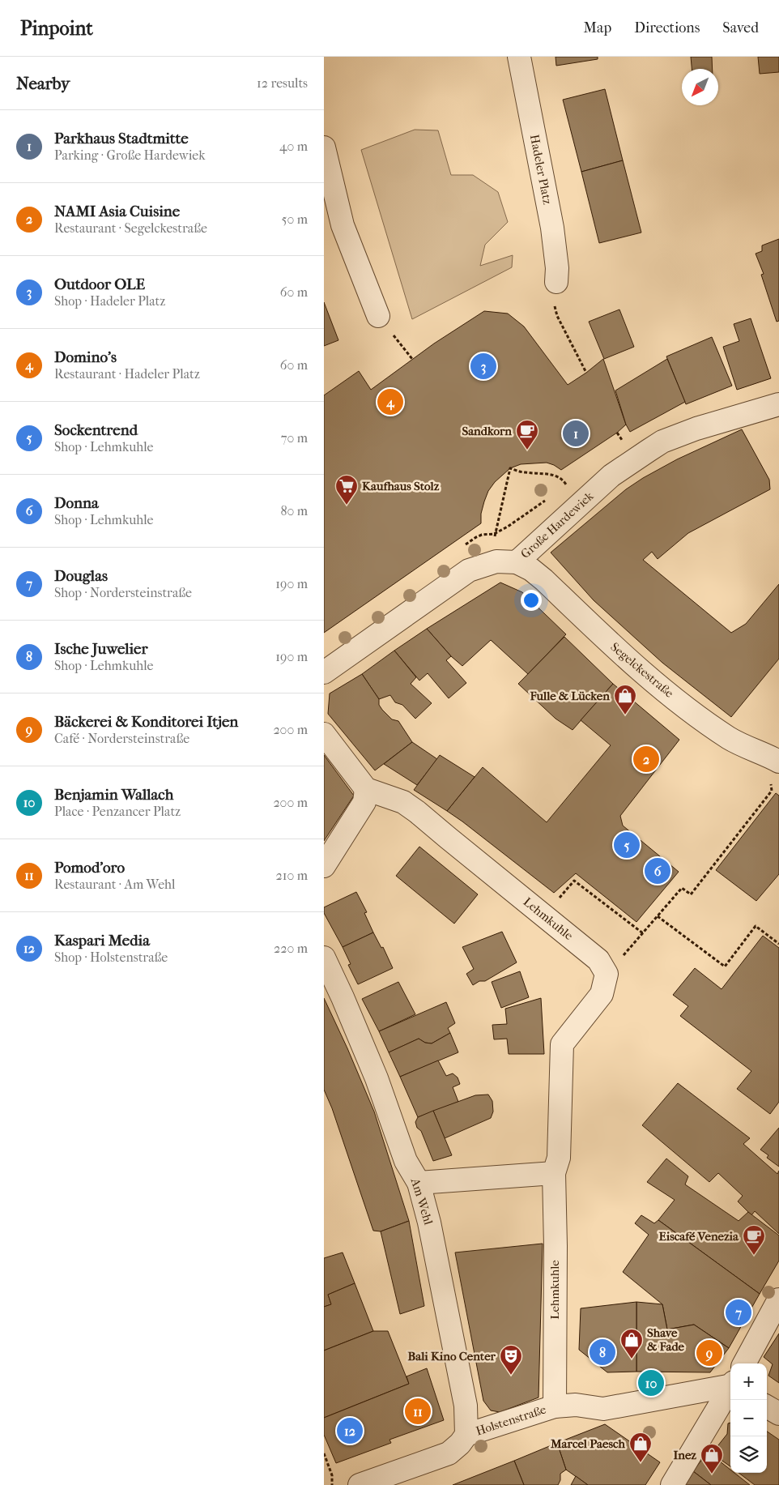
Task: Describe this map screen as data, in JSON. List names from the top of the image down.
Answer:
{
  "streets": {
    "street": [
      "Hadeler Platz",
      "Große Hardewiek",
      "Segelckestraße",
      "Lehmkuhle",
      "Am Wehl",
      "Holstenstraße"
    ]
  },
  "crossings": [
    ["Große Hardewiek", "Segelckestraße"],
    ["Lehmkuhle", "Holstenstraße"],
    ["Am Wehl", "Holstenstraße"]
  ],
  "places": {
    "cafe": ["Sandkorn", "Eiscafé Venezia"],
    "supermarket": ["Kaufhaus Stolz"],
    "shop": [
      "Fulle & Lücken",
      "Shave & Fade",
      "Marcel Paesch",
      "Inez"
    ],
    "theatre": ["Bali Kino Center"]
  },
  "north": "bottom left",
  "page": {
    "header": "Pinpoint",
    "nav": ["Map", "Directions", "Saved"],
    "heading": ["Nearby", "12 results"],
    "list": [
      {
        "mark": "1",
        "name": "Parkhaus Stadtmitte",
        "note": "Parking · Große Hardewiek",
        "value": "40 m"
      },
      {
        "mark": "2",
        "name": "NAMI Asia Cuisine",
        "note": "Restaurant · Segelckestraße",
        "value": "50 m"
      },
      {
        "mark": "3",
        "name": "Outdoor OLE",
        "note": "Shop · Hadeler Platz",
        "value": "60 m"
      },
      {
        "mark": "4",
        "name": "Domino's",
        "note": "Restaurant · Hadeler Platz",
        "value": "60 m"
      },
      {
        "mark": "5",
        "name": "Sockentrend",
        "note": "Shop · Lehmkuhle",
        "value": "70 m"
      },
      {
        "mark": "6",
        "name": "Donna",
        "note": "Shop · Lehmkuhle",
        "value": "80 m"
      },
      {
        "mark": "7",
        "name": "Douglas",
        "note": "Shop · Nordersteinstraße",
        "value": "190 m"
      },
      {
        "mark": "8",
        "name": "Ische Juwelier",
        "note": "Shop · Lehmkuhle",
        "value": "190 m"
      },
      {
        "mark": "9",
        "name": "Bäckerei & Konditorei Itjen",
        "note": "Café · Nordersteinstraße",
        "value": "200 m"
      },
      {
        "mark": "10",
        "name": "Benjamin Wallach",
        "note": "Place · Penzancer Platz",
        "value": "200 m"
      },
      {
        "mark": "11",
        "name": "Pomod'oro",
        "note": "Restaurant · Am Wehl",
        "value": "210 m"
      },
      {
        "mark": "12",
        "name": "Kaspari Media",
        "note": "Shop · Holstenstraße",
        "value": "220 m"
      }
    ],
    "pins": [
      "3",
      "4",
      "1",
      "2",
      "5",
      "6",
      "7",
      "8",
      "9",
      "10",
      "11",
      "12"
    ],
    "map_buttons": ["+", "−"]
  }
}
